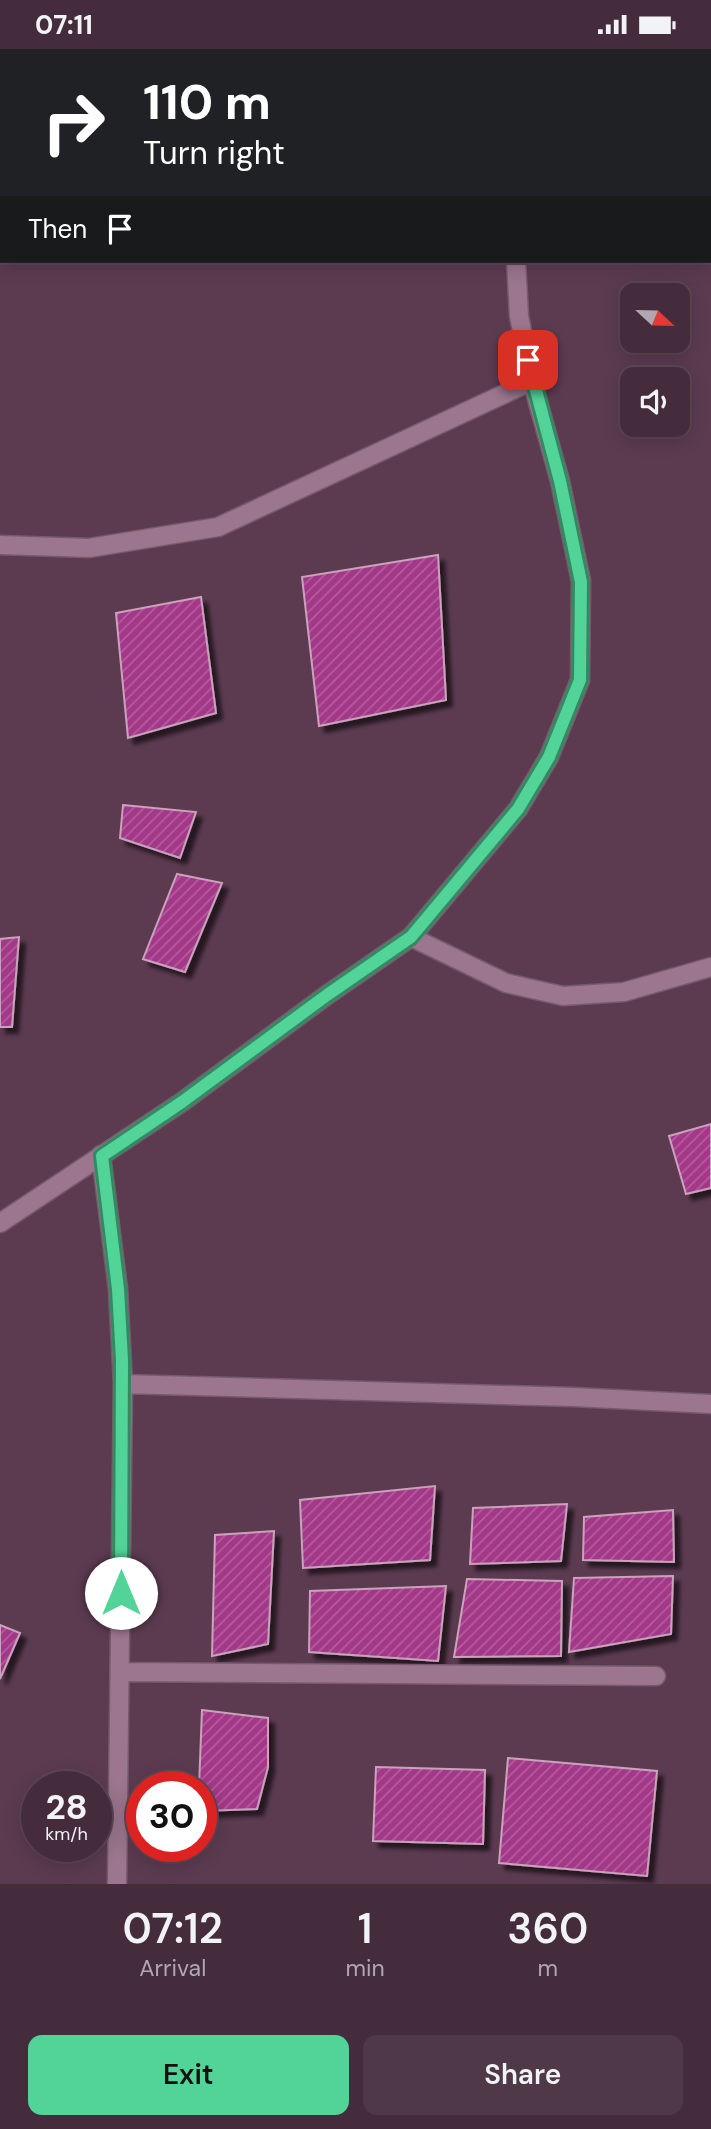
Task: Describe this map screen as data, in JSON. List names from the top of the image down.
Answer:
{
  "north": "right",
  "page": {
    "status": "07:11",
    "turn": ["110 m", "Turn right"],
    "then": "Then",
    "speed": "28 km/h",
    "limit": "30",
    "eta": [
      "07:12",
      "Arrival",
      "1",
      "min",
      "360",
      "m"
    ],
    "buttons": ["Exit", "Share"]
  }
}
